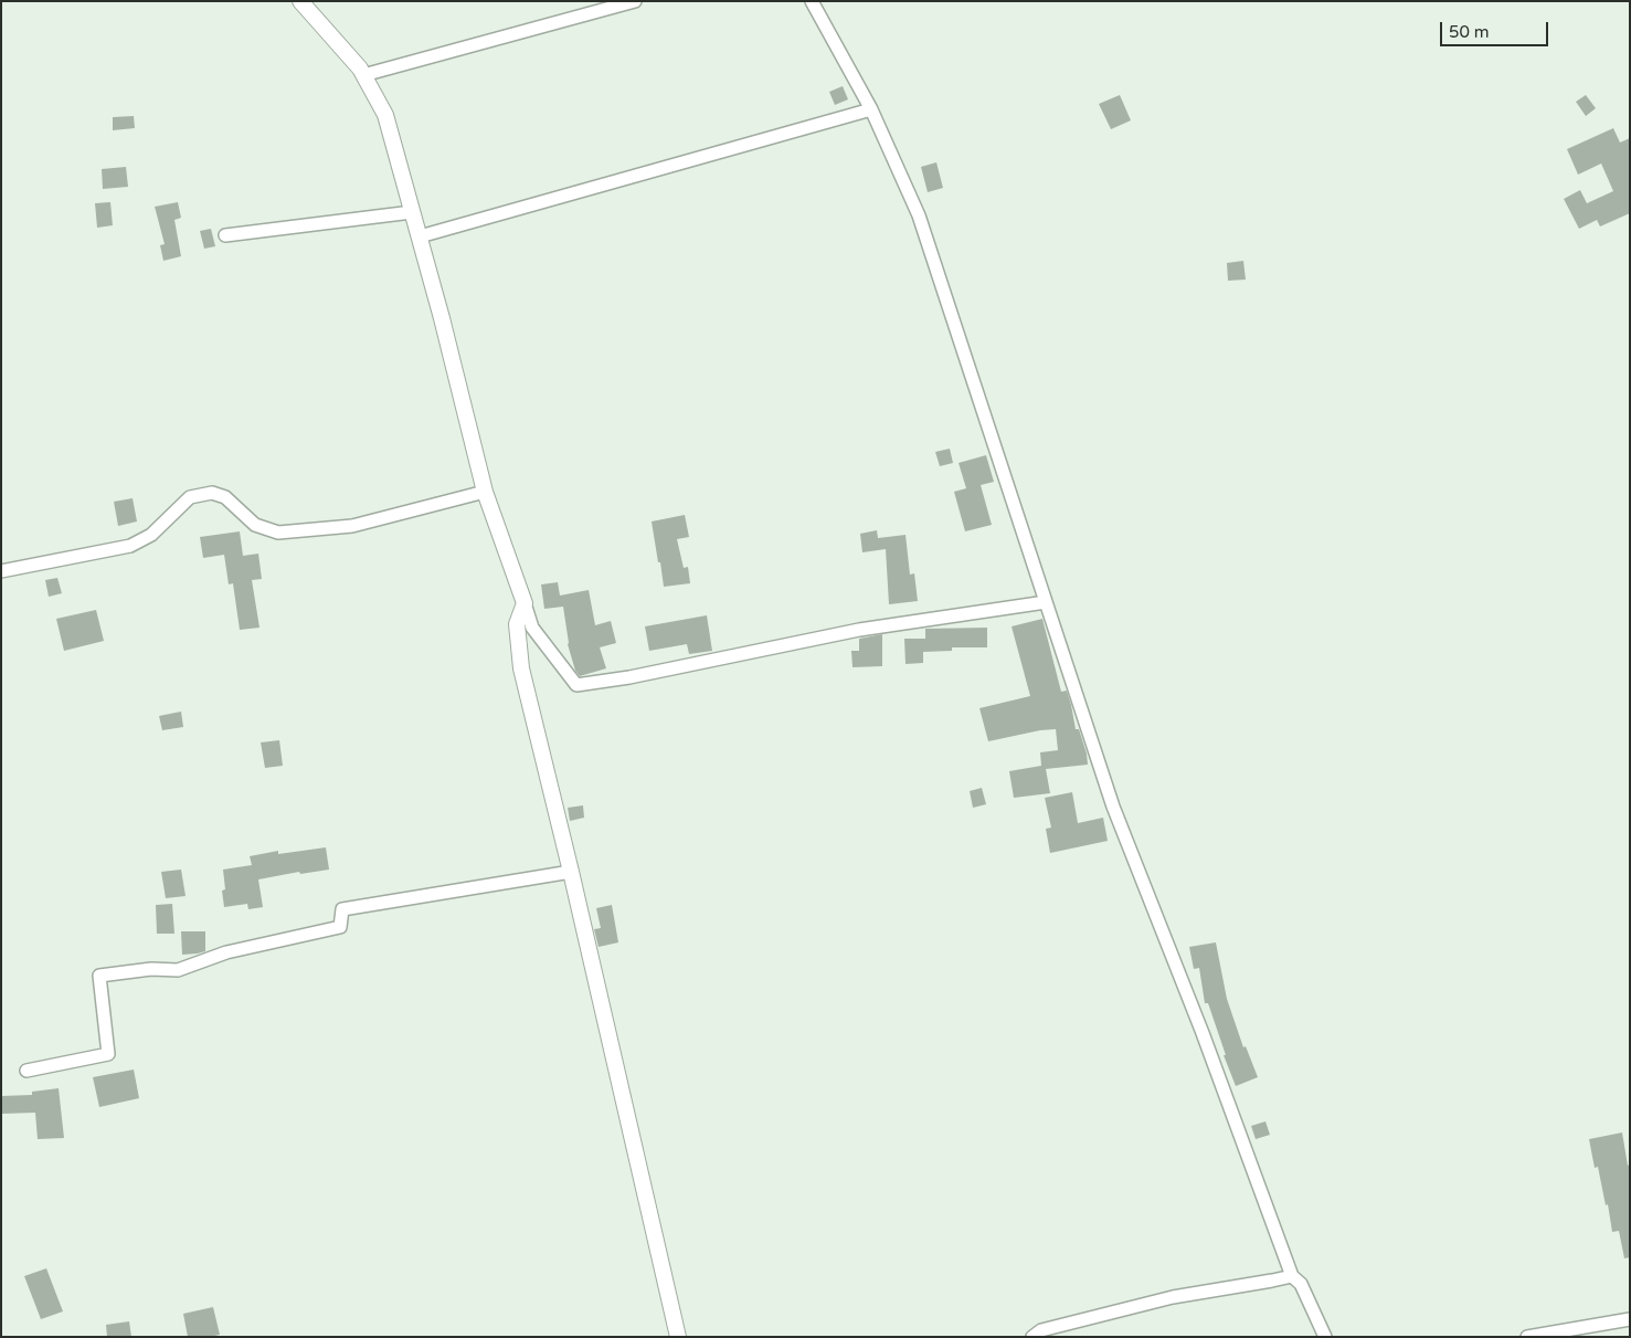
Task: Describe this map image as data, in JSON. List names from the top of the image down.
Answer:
{
  "scale_bar": "50 m"
}
